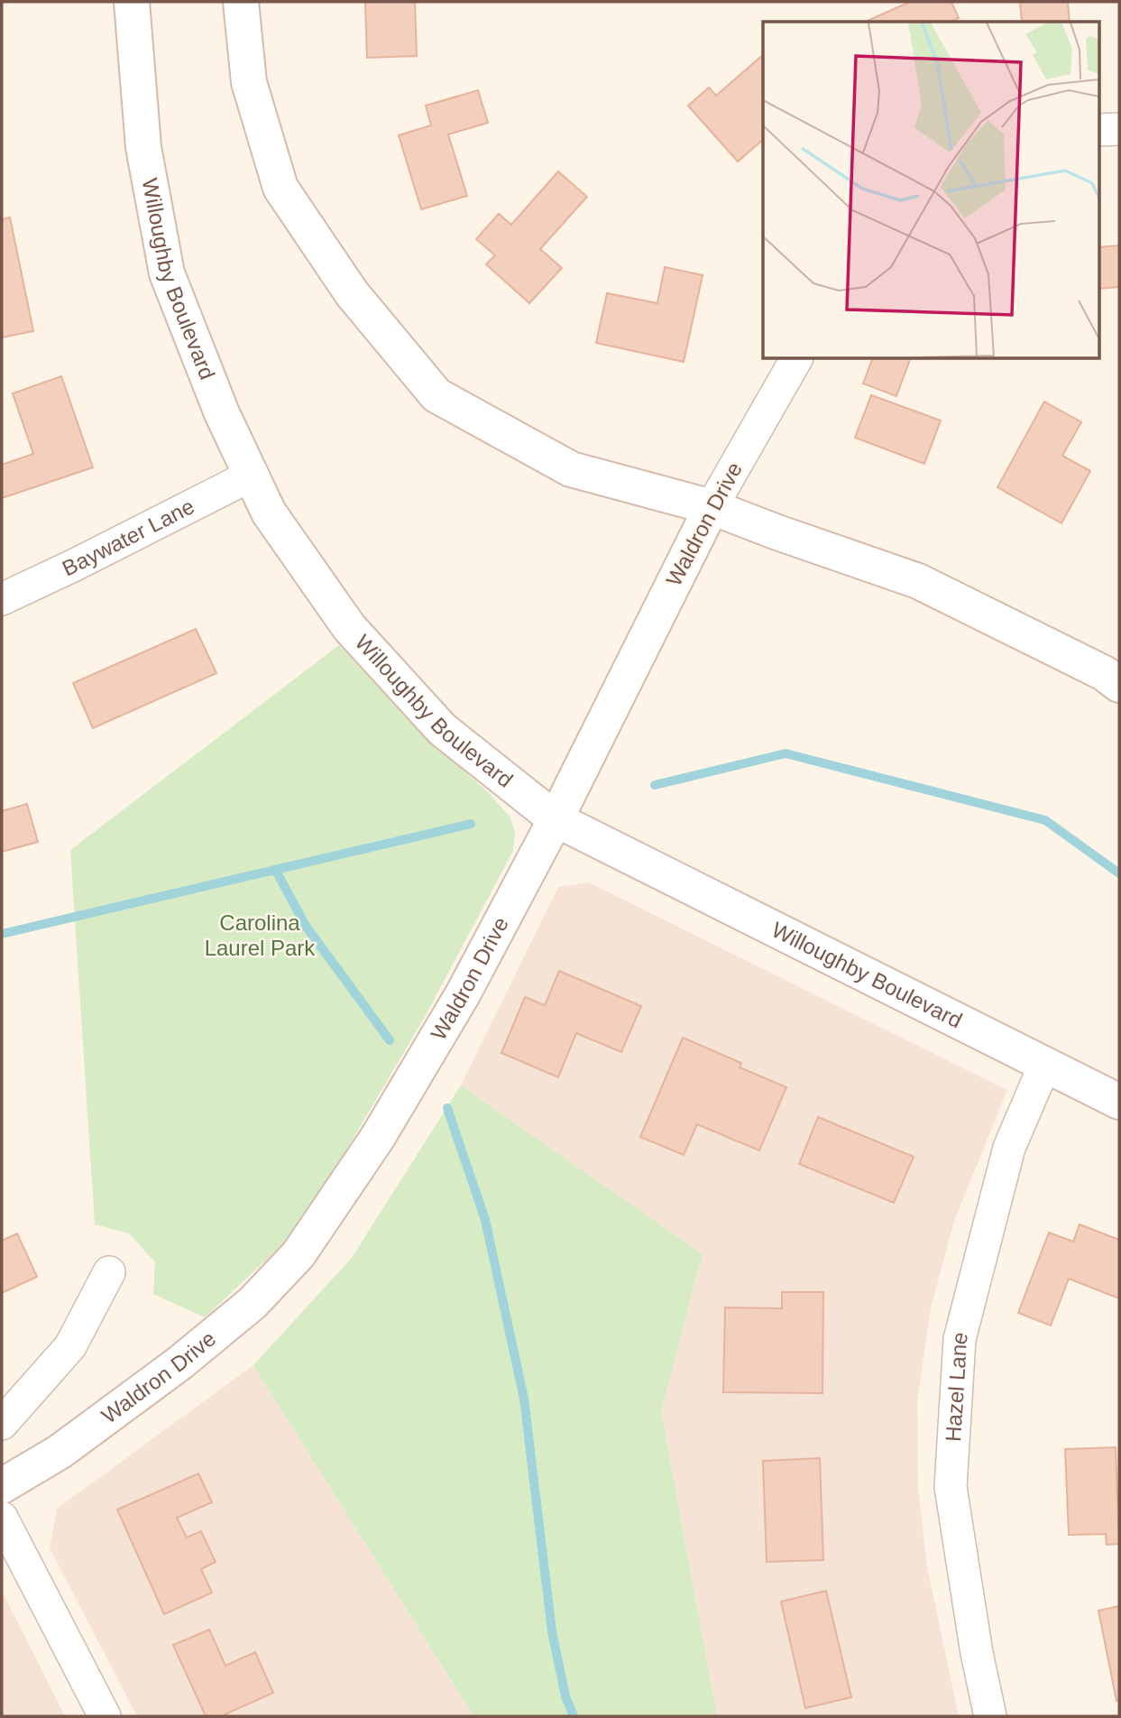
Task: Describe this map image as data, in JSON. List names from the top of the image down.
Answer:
{
  "streets": {
    "street": [
      "Willoughby Boulevard",
      "Waldron Drive",
      "Baywater Lane",
      "Hazel Lane"
    ]
  },
  "crossings": [
    ["Willoughby Boulevard", "Waldron Drive"],
    ["Willoughby Boulevard", "Baywater Lane"],
    ["Willoughby Boulevard", "Hazel Lane"]
  ],
  "parks": ["Carolina Laurel Park"]
}
